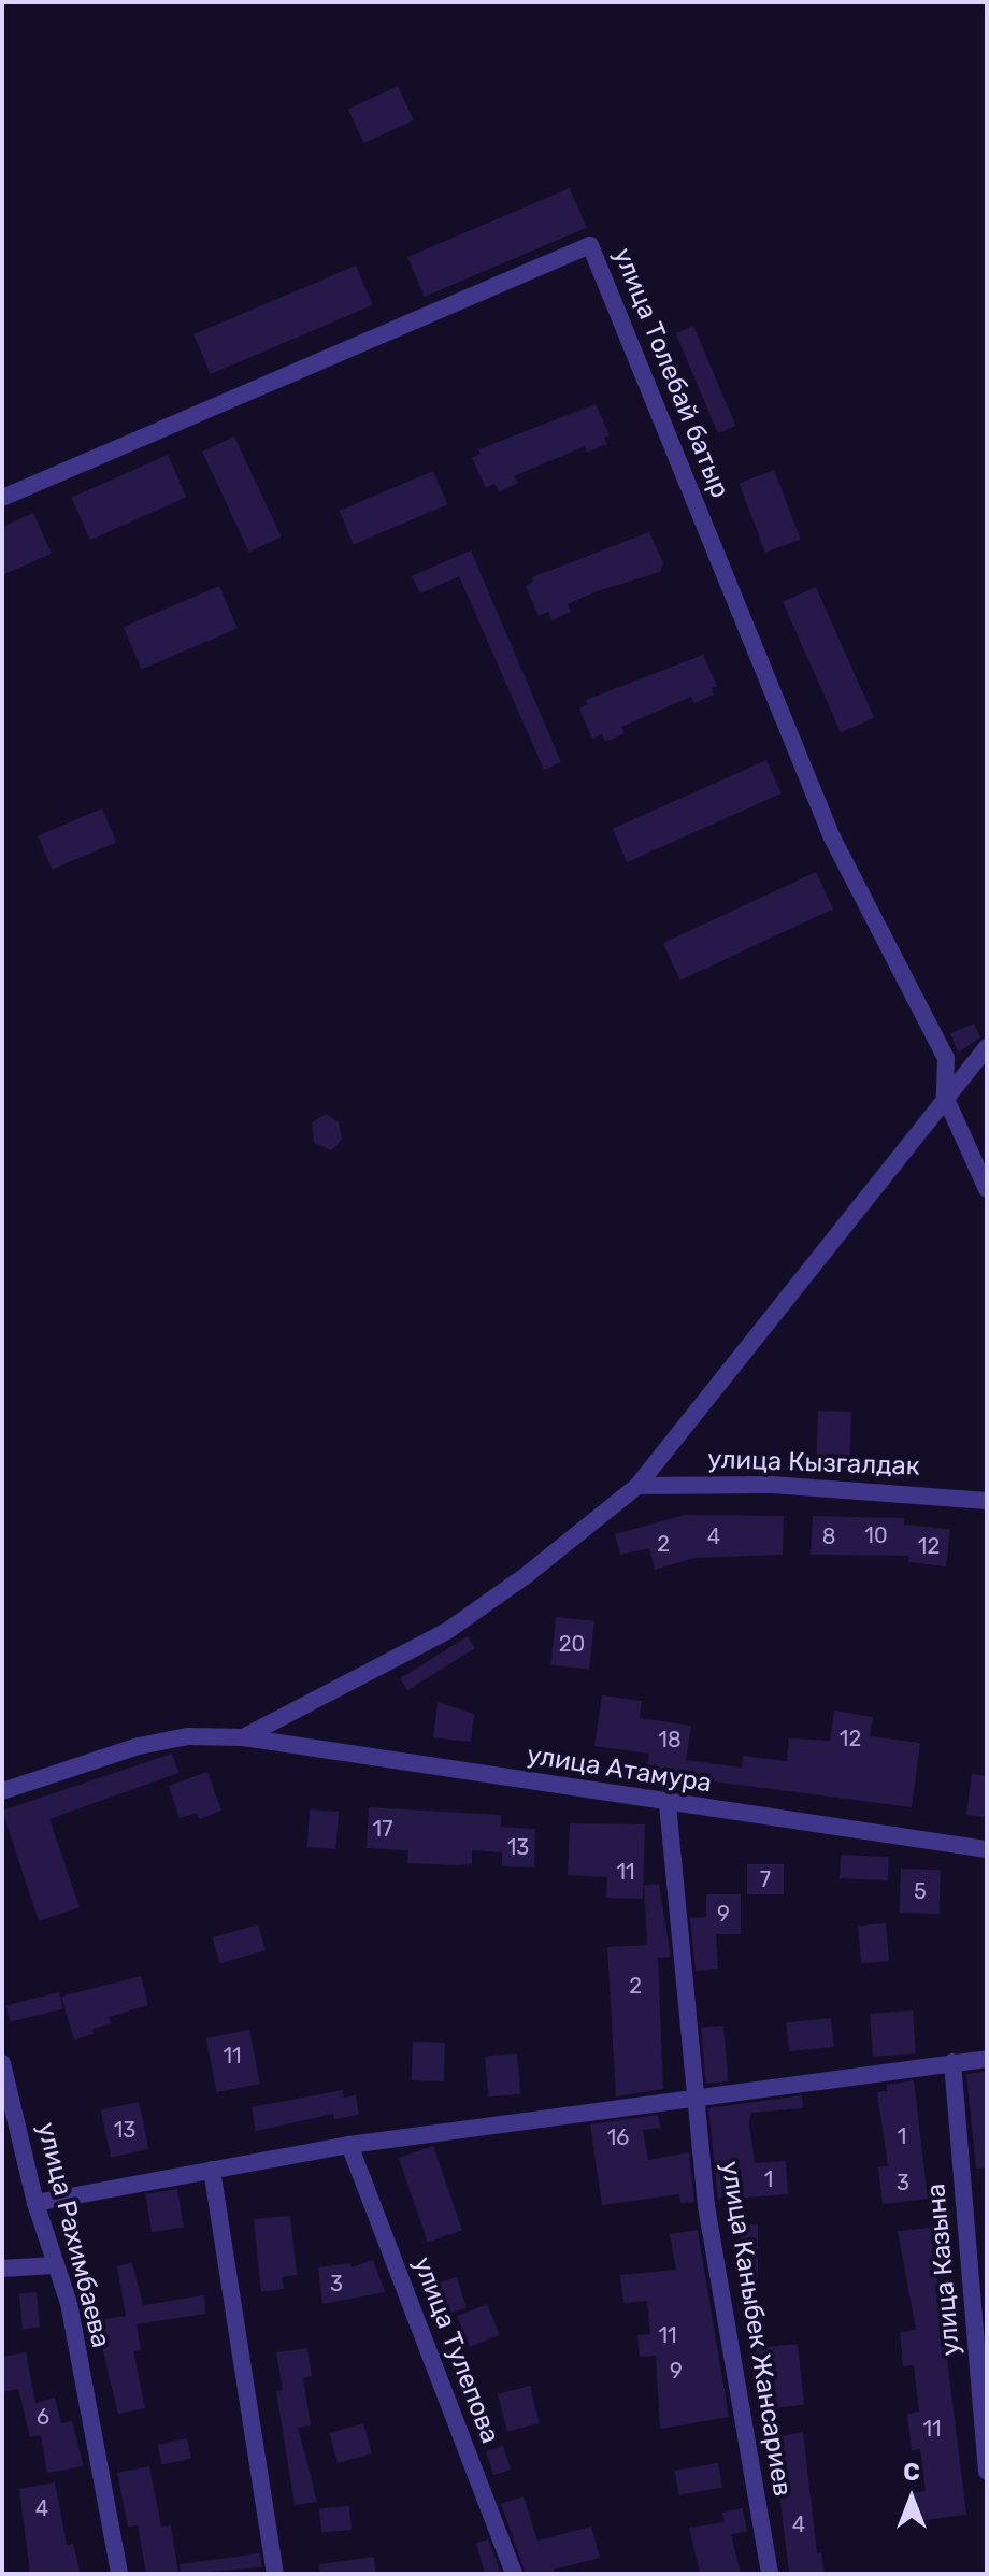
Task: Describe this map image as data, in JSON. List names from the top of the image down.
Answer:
{
  "streets": {
    "street": [
      "улица Толебай батыр",
      "улица Кызгалдак",
      "улица Атамура",
      "улица Рахимбаева",
      "улица Казына",
      "улица Каныбек Жансариев",
      "улица Тулепова"
    ]
  },
  "crossings": [
    ["улица Атамура", "улица Каныбек Жансариев"]
  ],
  "house_numbers": [
    "10",
    "4",
    "8",
    "2",
    "12",
    "20",
    "12",
    "18",
    "17",
    "13",
    "11",
    "7",
    "5",
    "9",
    "2",
    "11",
    "13",
    "1",
    "16",
    "1",
    "3",
    "3",
    "11",
    "9",
    "6",
    "11",
    "4",
    "4"
  ],
  "north": "top"
}
